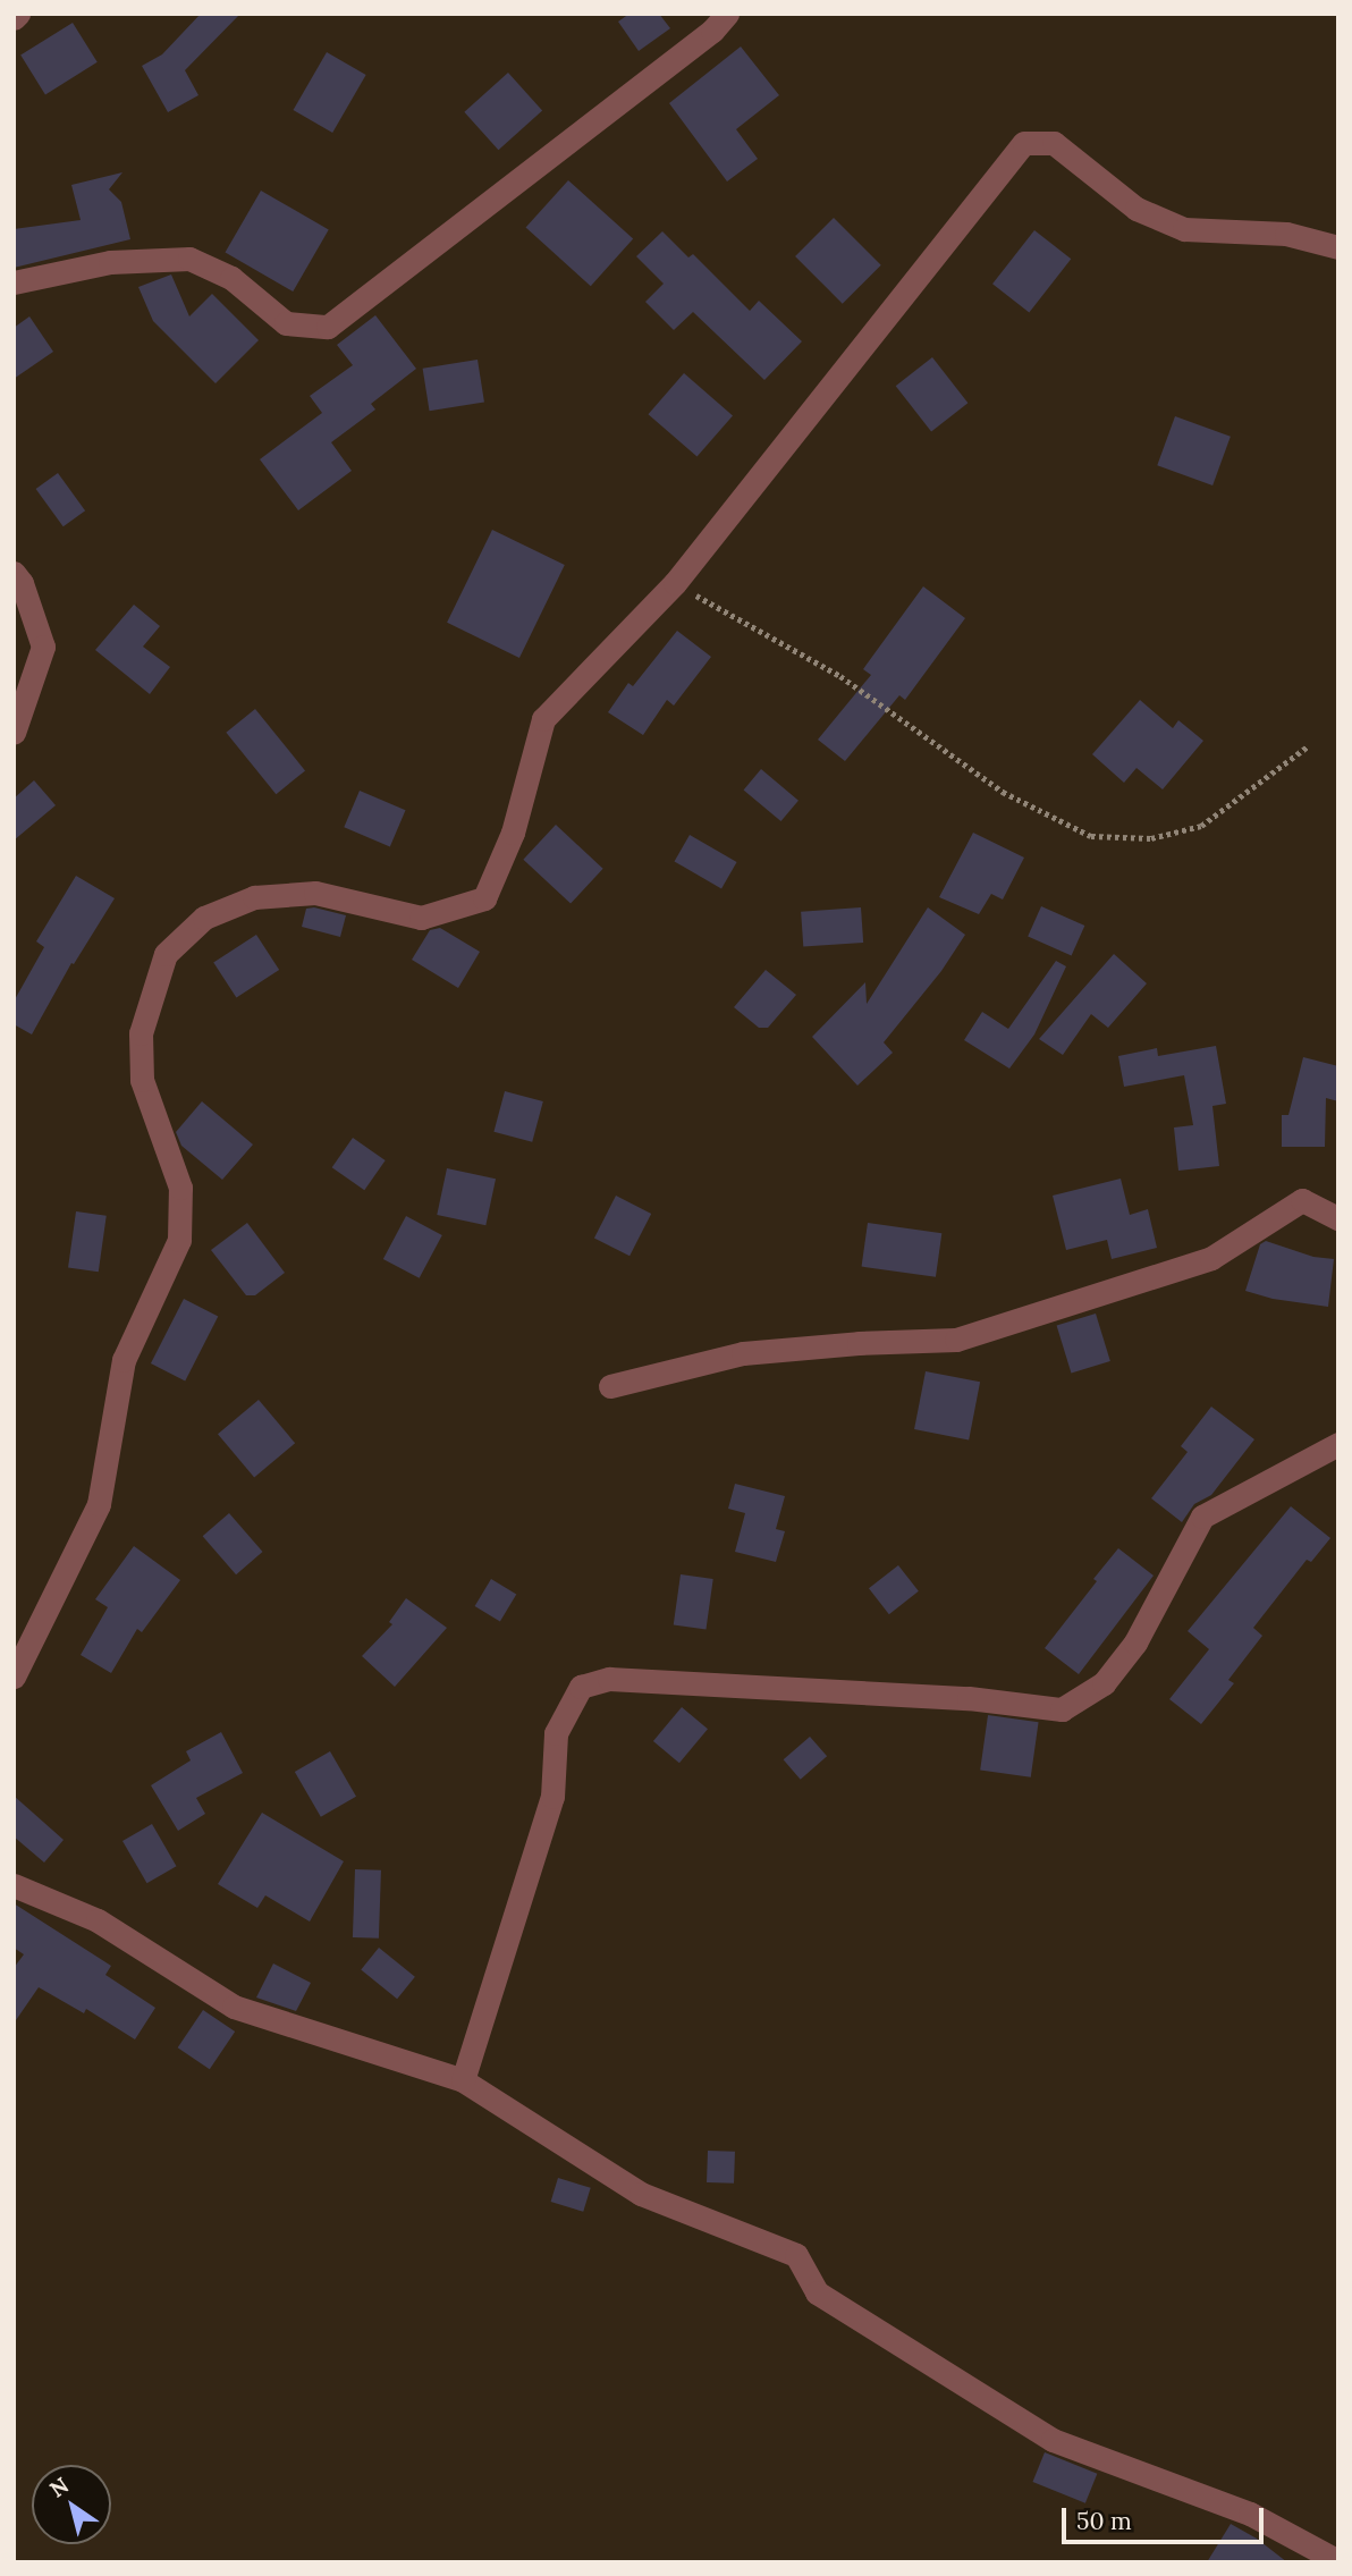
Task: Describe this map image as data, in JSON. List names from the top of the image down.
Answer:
{
  "scale_bar": "50 m",
  "north": "top left"
}
